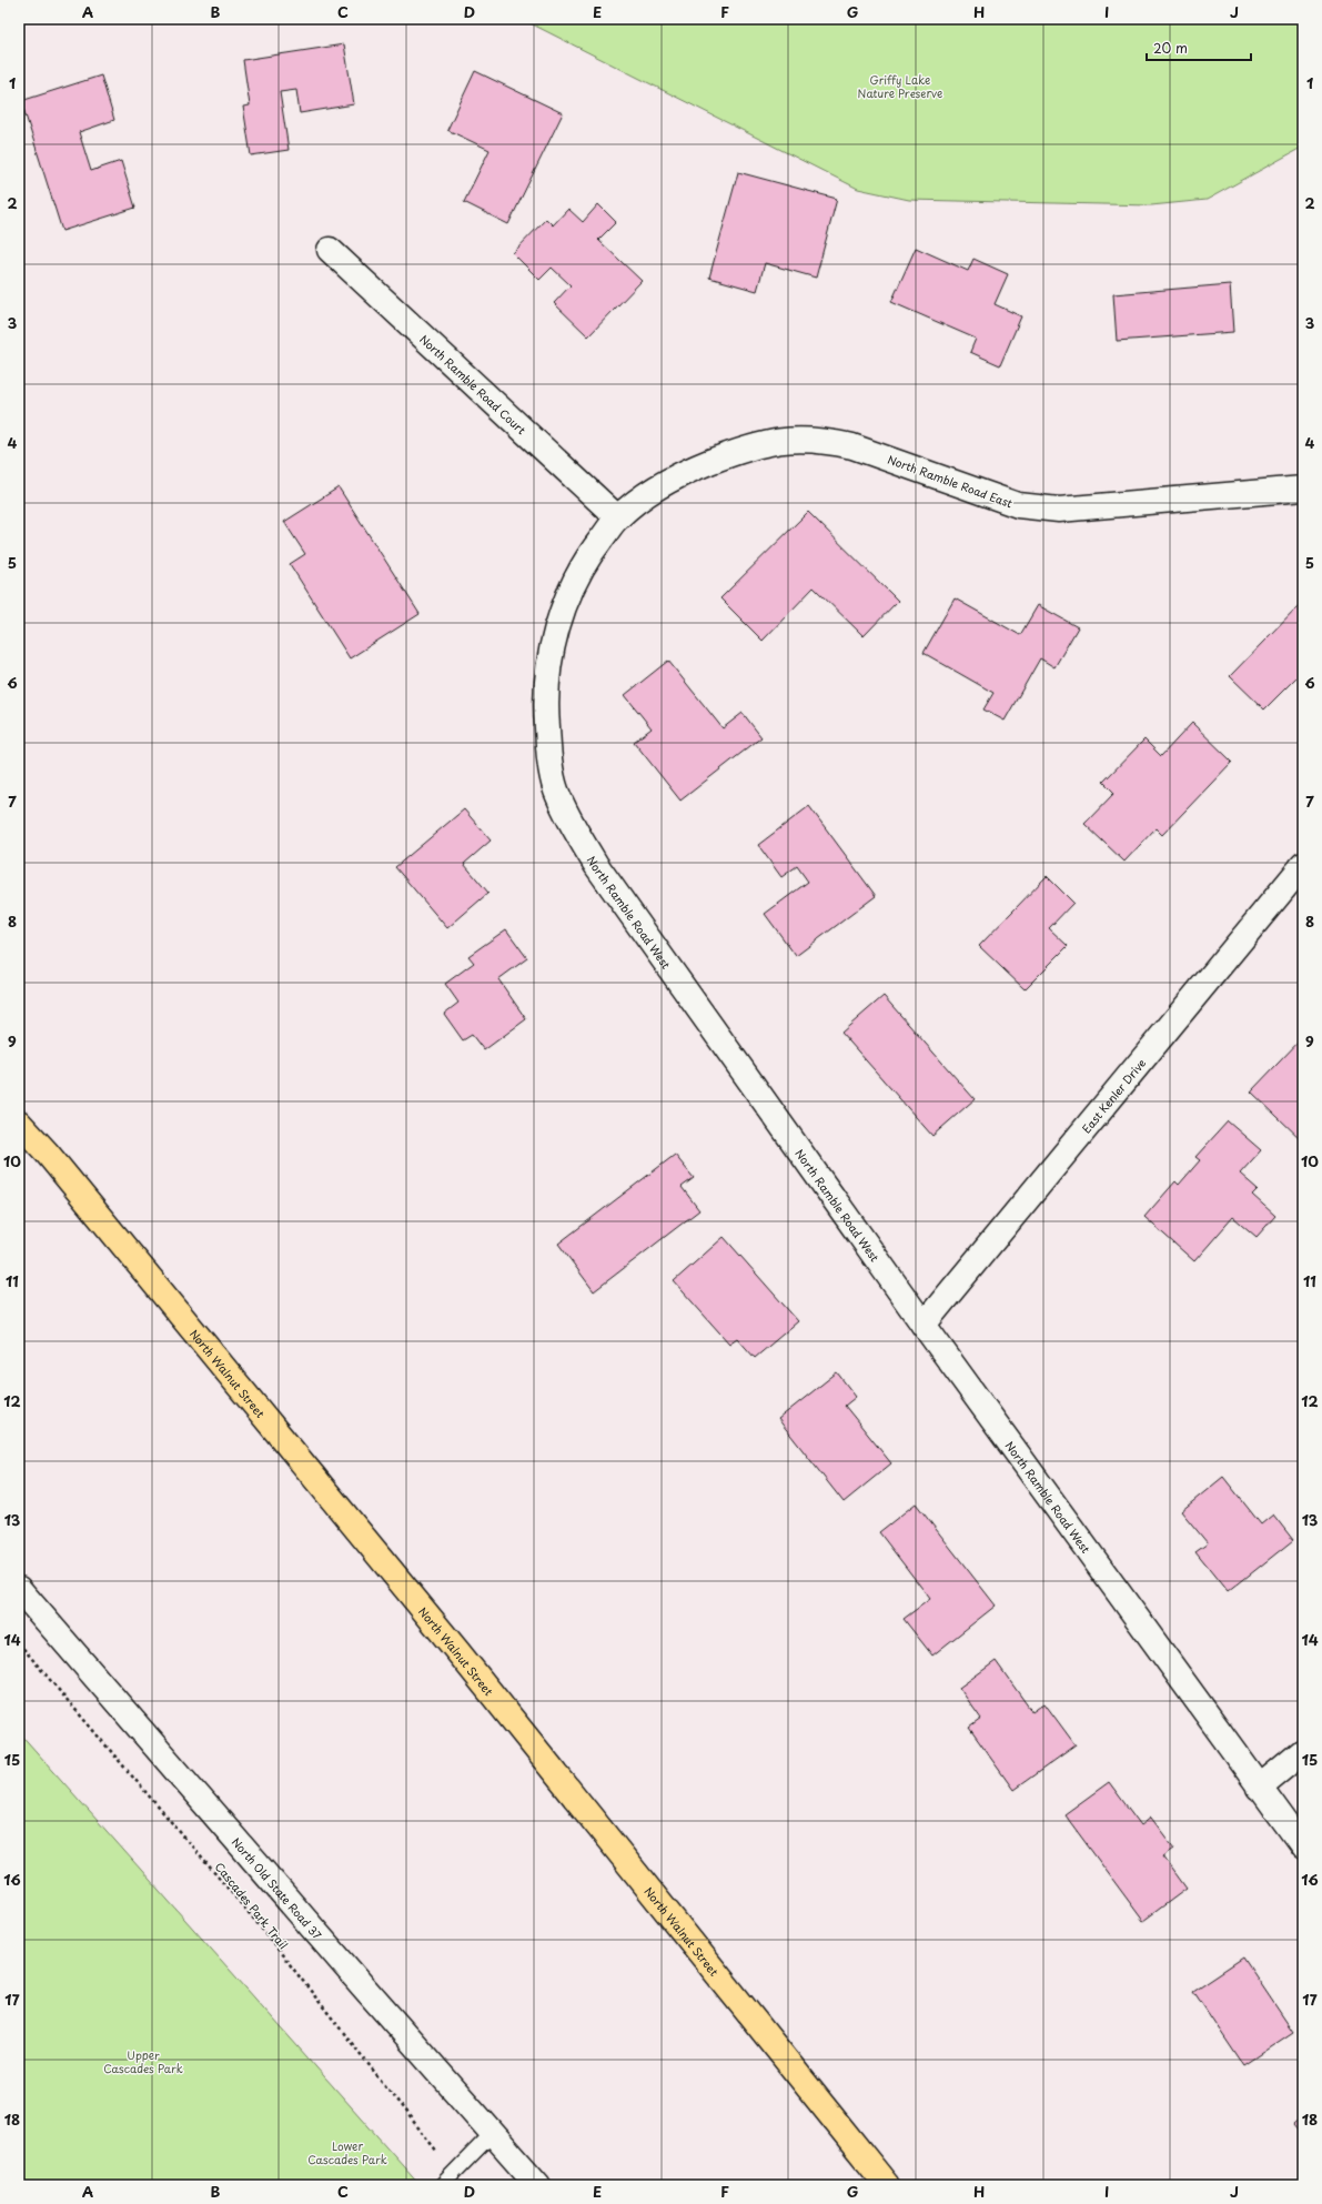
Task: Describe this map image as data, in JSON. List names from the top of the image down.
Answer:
{
  "streets": {
    "main road": ["North Walnut Street"],
    "street": [
      "North Ramble Road Court",
      "North Ramble Road East",
      "North Ramble Road West",
      "East Kenler Drive",
      "North Old State Road 37"
    ],
    "path": ["Cascades Park Trail"]
  },
  "crossings": [
    ["North Ramble Road Court", "North Ramble Road East"],
    ["North Ramble Road Court", "North Ramble Road West"],
    ["North Ramble Road East", "North Ramble Road West"],
    ["North Ramble Road West", "East Kenler Drive"]
  ],
  "parks": ["Griffy Lake Nature Preserve", "Upper Cascades Park", "Lower Cascades Park"],
  "scale_bar": "20 m",
  "grid": {
    "columns": [
      "A",
      "B",
      "C",
      "D",
      "E",
      "F",
      "G",
      "H",
      "I",
      "J"
    ],
    "rows": [
      "1",
      "2",
      "3",
      "4",
      "5",
      "6",
      "7",
      "8",
      "9",
      "10",
      "11",
      "12",
      "13",
      "14",
      "15",
      "16",
      "17",
      "18"
    ]
  }
}
